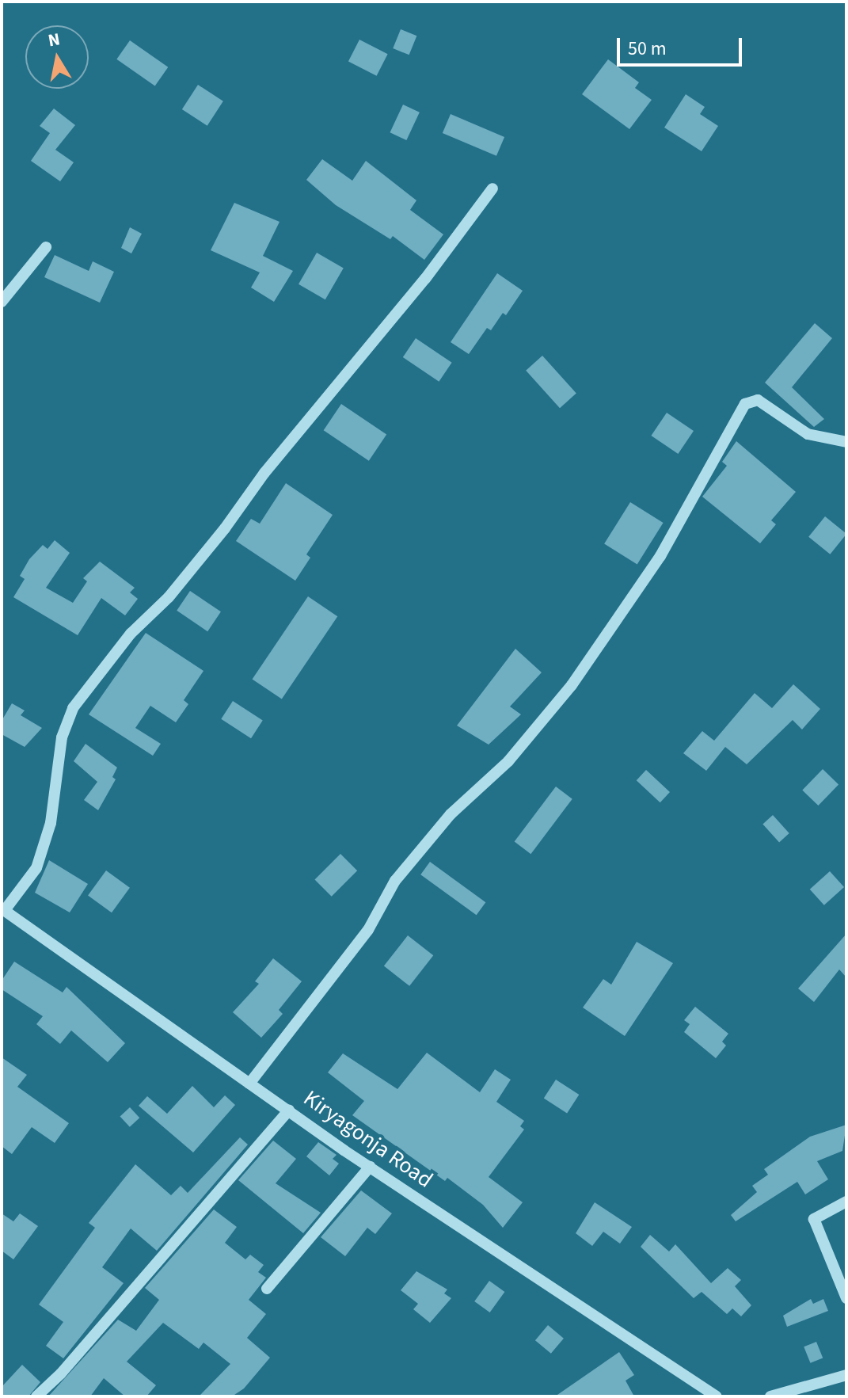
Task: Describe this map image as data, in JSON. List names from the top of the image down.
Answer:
{
  "streets": {
    "street": ["Kiryagonja Road"]
  },
  "scale_bar": "50 m",
  "north": "top"
}
